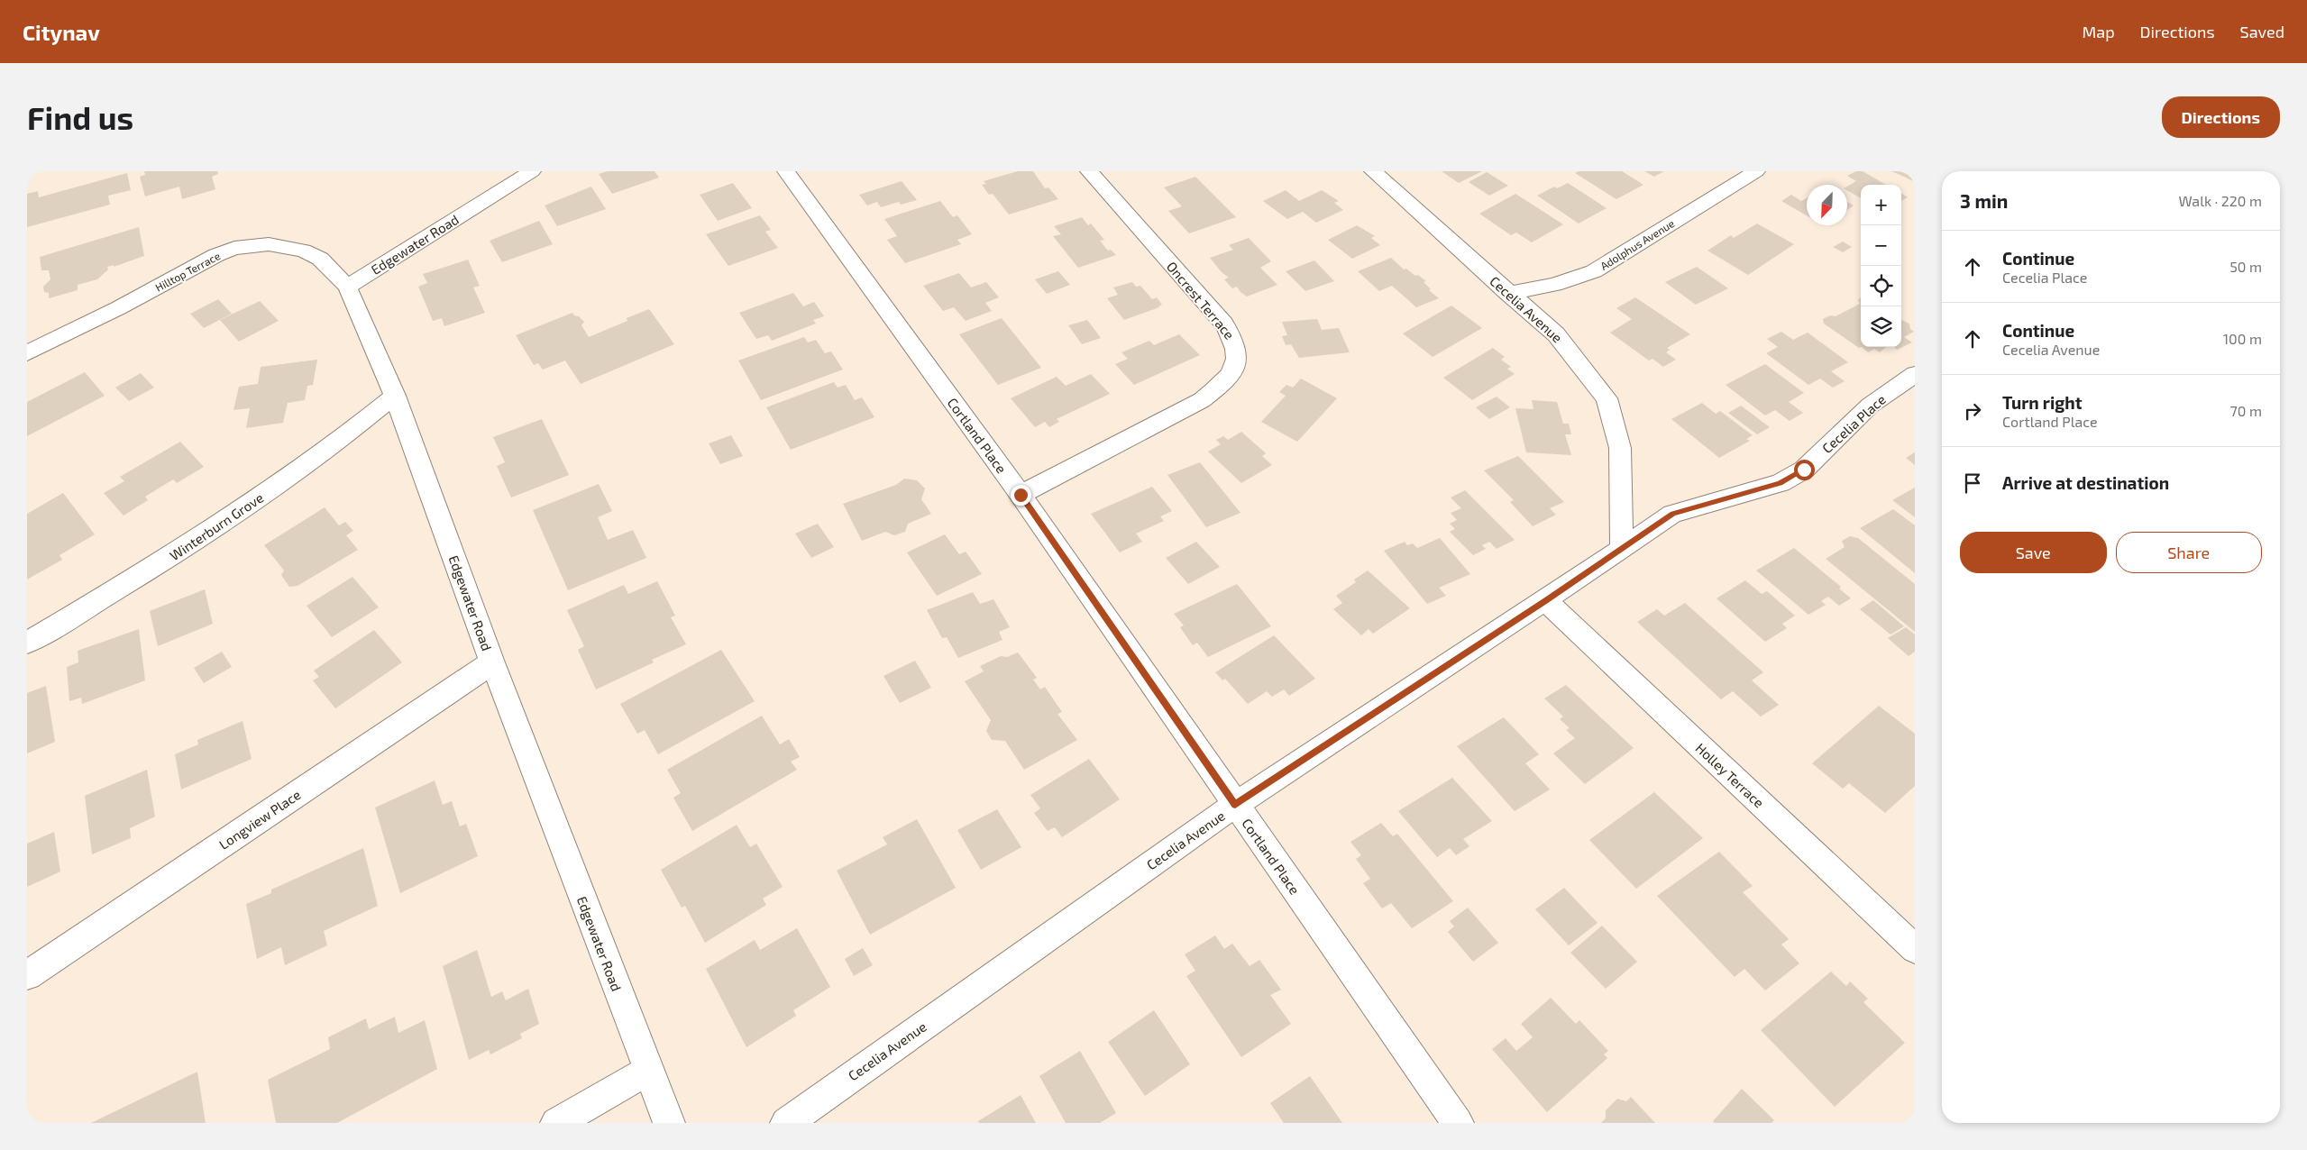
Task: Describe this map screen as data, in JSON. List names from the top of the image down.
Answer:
{
  "streets": {
    "street": [
      "Edgewater Road",
      "Adolphus Avenue",
      "Hilltop Terrace",
      "Oncrest Terrace",
      "Cecelia Avenue",
      "Cecelia Place",
      "Cortland Place",
      "Winterburn Grove",
      "Holley Terrace",
      "Longview Place"
    ]
  },
  "crossings": [
    ["Edgewater Road", "Hilltop Terrace"],
    ["Edgewater Road", "Winterburn Grove"],
    ["Edgewater Road", "Longview Place"],
    ["Adolphus Avenue", "Cecelia Avenue"],
    ["Oncrest Terrace", "Cortland Place"],
    ["Cecelia Avenue", "Cecelia Place"],
    ["Cecelia Avenue", "Cortland Place"],
    ["Cecelia Avenue", "Holley Terrace"]
  ],
  "north": "bottom left",
  "page": {
    "header": "Citynav",
    "nav": ["Map", "Directions", "Saved"],
    "buttons": [
      "Directions",
      ["Save", "Share"]
    ],
    "title": "Find us",
    "heading": ["3 min", "Walk · 220 m"],
    "map_buttons": ["+", "−"],
    "list": [
      ["Continue", "Cecelia Place", "50 m"],
      ["Continue", "Cecelia Avenue", "100 m"],
      ["Turn right", "Cortland Place", "70 m"],
      "Arrive at destination"
    ]
  }
}
